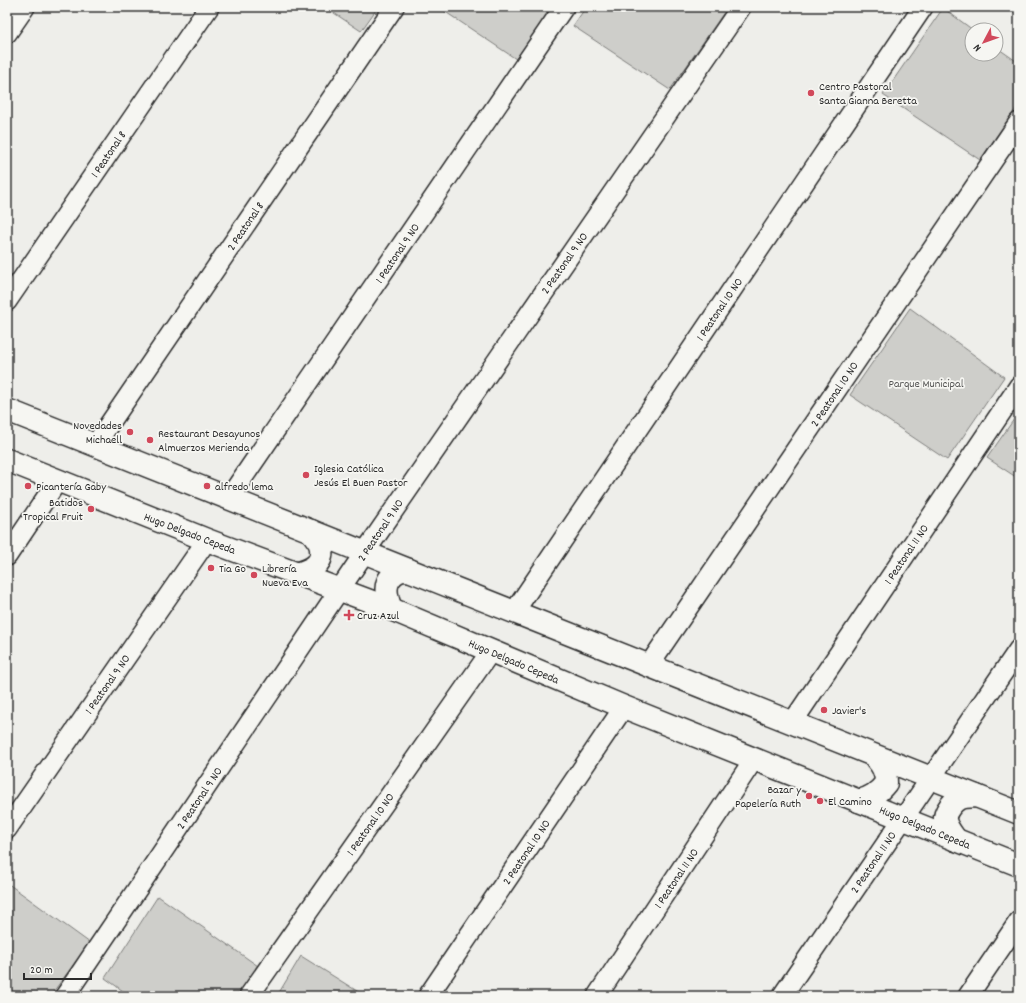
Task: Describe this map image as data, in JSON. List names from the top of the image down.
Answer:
{
  "streets": {
    "street": [
      "1 Peatonal 8",
      "2 Peatonal 8",
      "1 Peatonal 9 NO",
      "2 Peatonal 9 NO",
      "1 Peatonal 10 NO",
      "2 Peatonal 10 NO",
      "Hugo Delgado Cepeda",
      "1 Peatonal 11 NO",
      "2 Peatonal 11 NO"
    ]
  },
  "crossings": [
    ["1 Peatonal 9 NO", "Hugo Delgado Cepeda"],
    ["2 Peatonal 9 NO", "Hugo Delgado Cepeda"],
    ["1 Peatonal 10 NO", "Hugo Delgado Cepeda"],
    ["2 Peatonal 10 NO", "Hugo Delgado Cepeda"],
    ["Hugo Delgado Cepeda", "1 Peatonal 11 NO"],
    ["Hugo Delgado Cepeda", "2 Peatonal 11 NO"]
  ],
  "parks": ["Parque Municipal"],
  "places": {
    "other": [
      "Centro Pastoral Santa Gianna Beretta",
      "Novedades Michaell",
      "Restaurant Desayunos Almuerzos Merienda",
      "Iglesia Católica Jesús El Buen Pastor",
      "Picantería Gaby",
      "alfredo lema",
      "Batidos Tropical Fruit",
      "Tia Go",
      "Librería Nueva Eva",
      "Javier's",
      "Bazar y Papelería Ruth",
      "El Camino"
    ],
    "health": ["Cruz Azul"]
  },
  "scale_bar": "20 m",
  "north": "bottom left"
}
